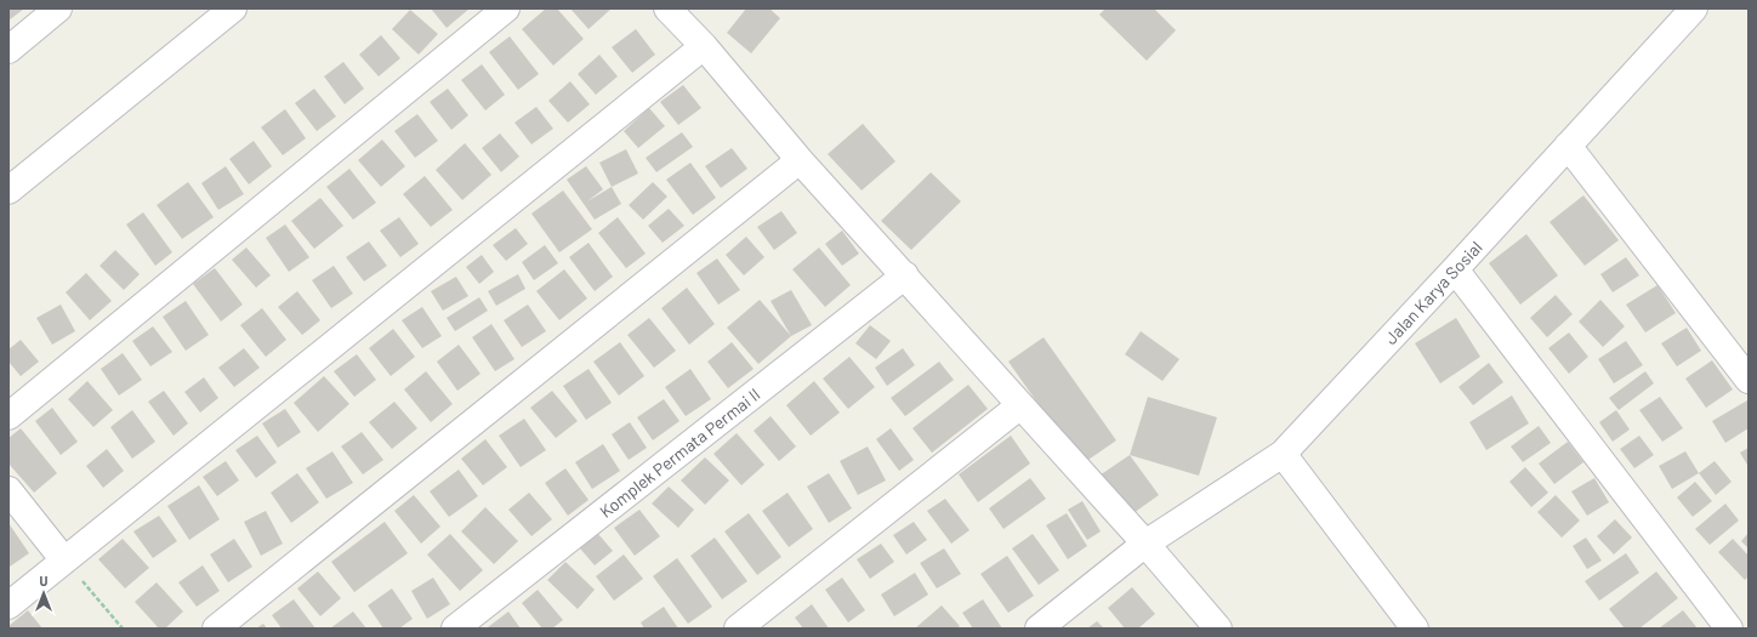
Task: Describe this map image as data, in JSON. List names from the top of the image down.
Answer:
{
  "streets": {
    "street": ["Jalan Karya Sosial", "Komplek Permata Permai II"]
  },
  "north": "top"
}
